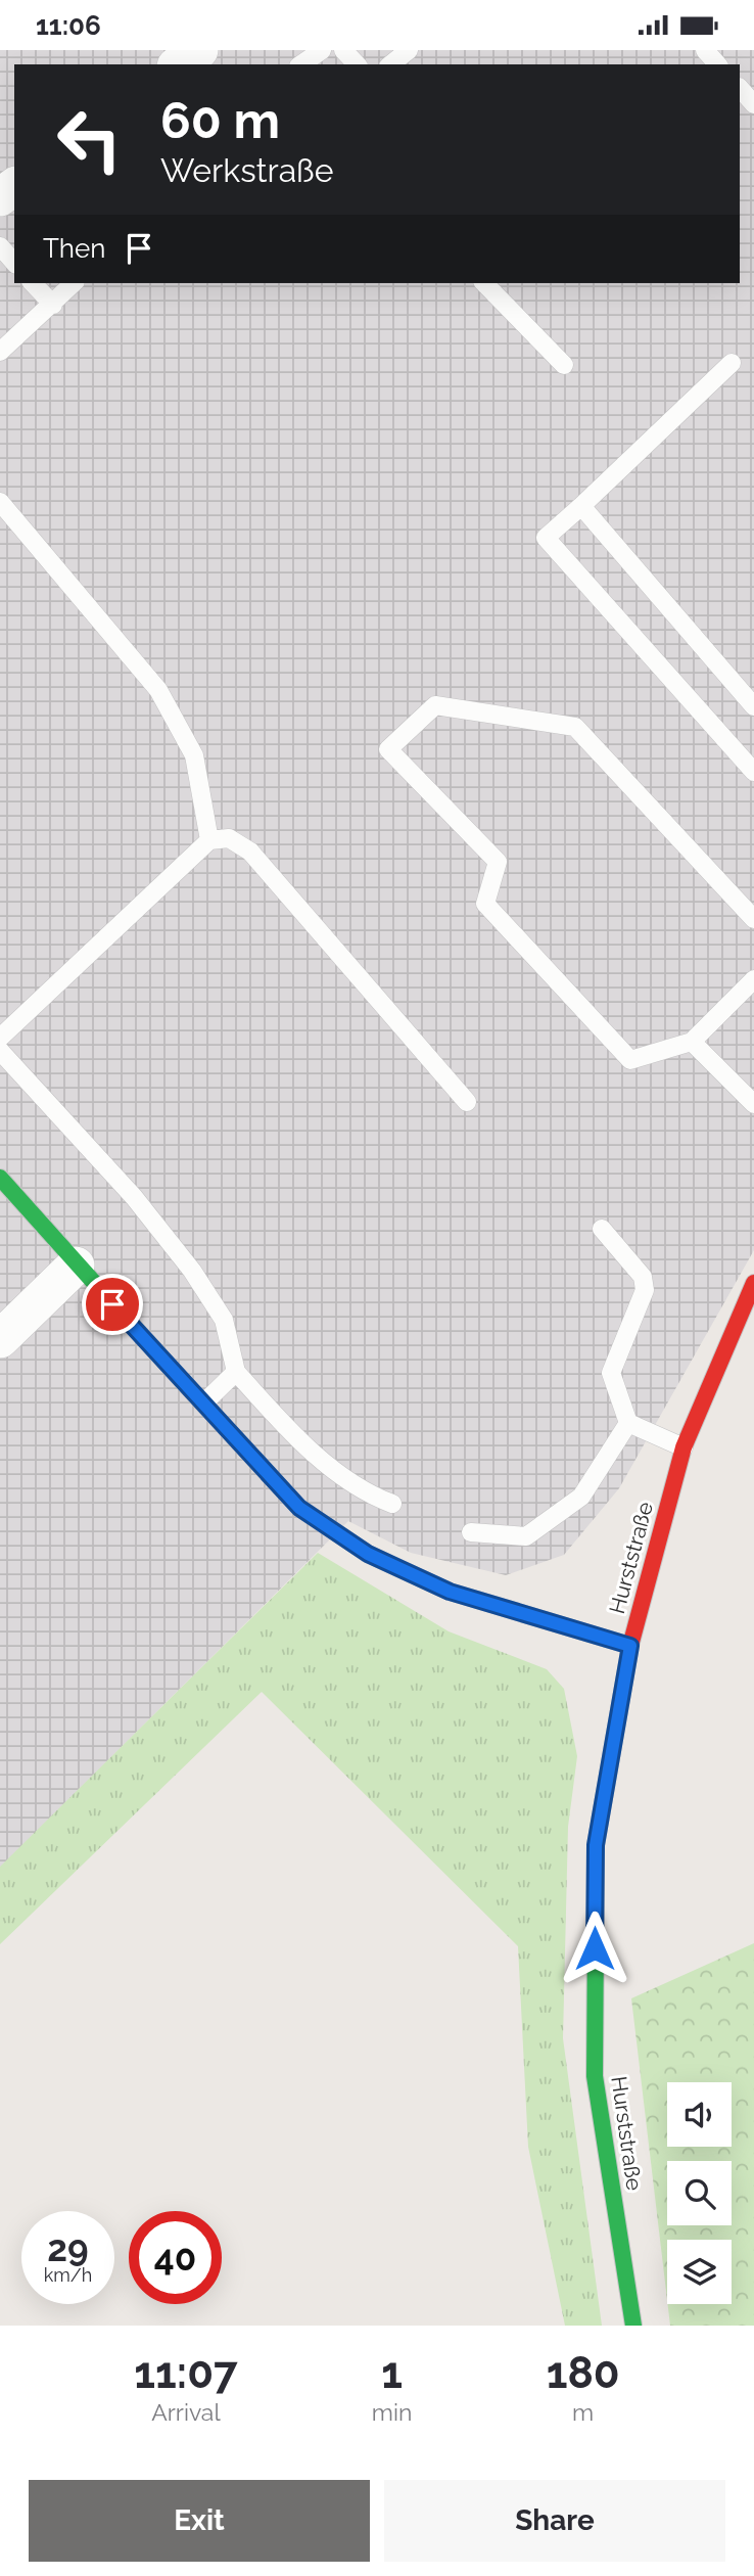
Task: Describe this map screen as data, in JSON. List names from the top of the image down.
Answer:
{
  "streets": {
    "street": ["Hurststraße"]
  },
  "page": {
    "status": "11:06",
    "turn": ["60 m", "Werkstraße"],
    "then": "Then",
    "speed": "29 km/h",
    "limit": "40",
    "eta": [
      "11:07",
      "Arrival",
      "1",
      "min",
      "180",
      "m"
    ],
    "buttons": ["Exit", "Share"]
  }
}
